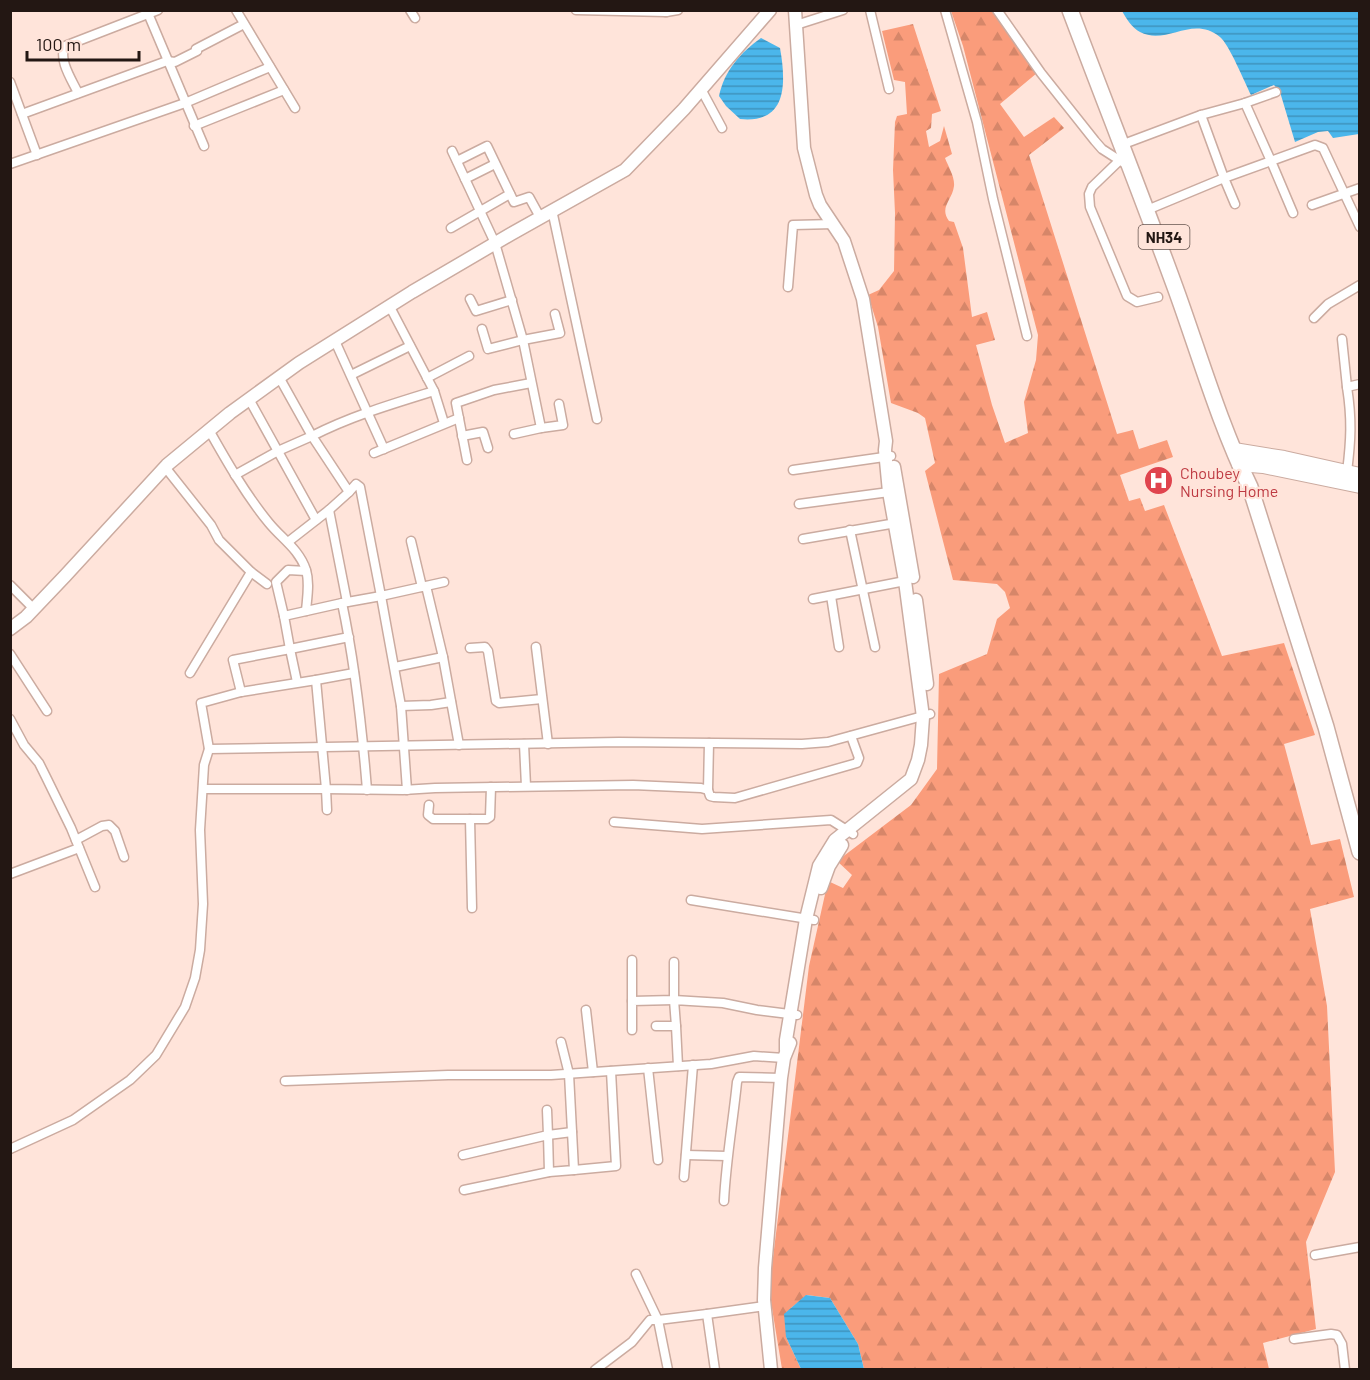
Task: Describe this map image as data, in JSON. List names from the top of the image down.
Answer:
{
  "streets": {
    "highway": ["NH34"]
  },
  "places": {
    "hospital": ["Choubey Nursing Home"]
  },
  "scale_bar": "100 m"
}
